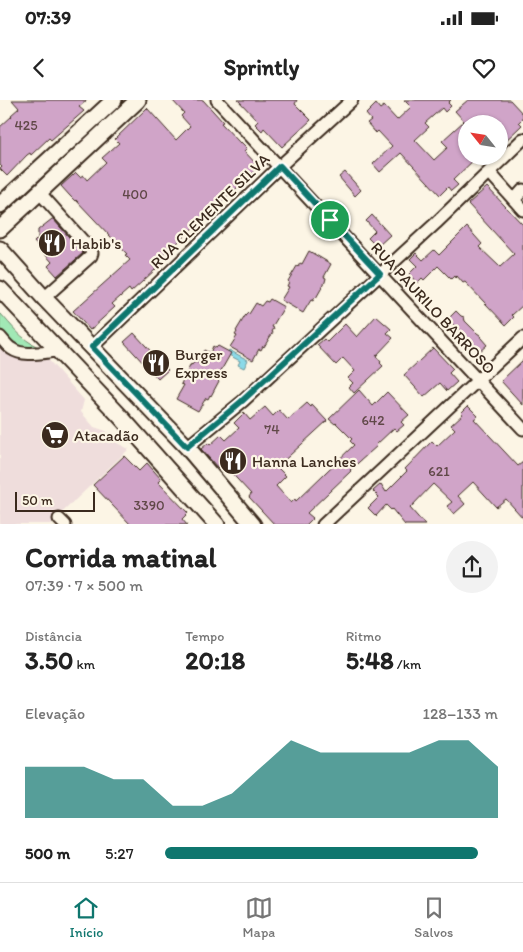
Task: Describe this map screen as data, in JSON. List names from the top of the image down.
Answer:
{
  "streets": {
    "street": ["RUA CLEMENTE SILVA", "RUA PAURILO BARROSO"]
  },
  "crossings": [
    ["RUA CLEMENTE SILVA", "RUA PAURILO BARROSO"]
  ],
  "places": {
    "restaurant": ["Habib's", "Burger Express", "Hanna Lanches"],
    "supermarket": ["Atacadão"]
  },
  "house_numbers": [
    "425",
    "400",
    "642",
    "74",
    "621",
    "3390"
  ],
  "scale_bar": "50 m",
  "north": "top left",
  "page": {
    "status": "07:39",
    "header": "Sprintly",
    "scale": "50 m",
    "heading": ["Corrida matinal", "07:39 · 7 × 500 m"],
    "stats": [
      ["Distância", "3.50 km"],
      ["Tempo", "20:18"],
      ["Ritmo", "5:48 /km"]
    ],
    "chart": ["Elevação", "128–133 m"],
    "list": [
      {
        "name": "500 m",
        "note": "5:27"
      }
    ],
    "tabs": ["Início", "Mapa", "Salvos"]
  }
}
